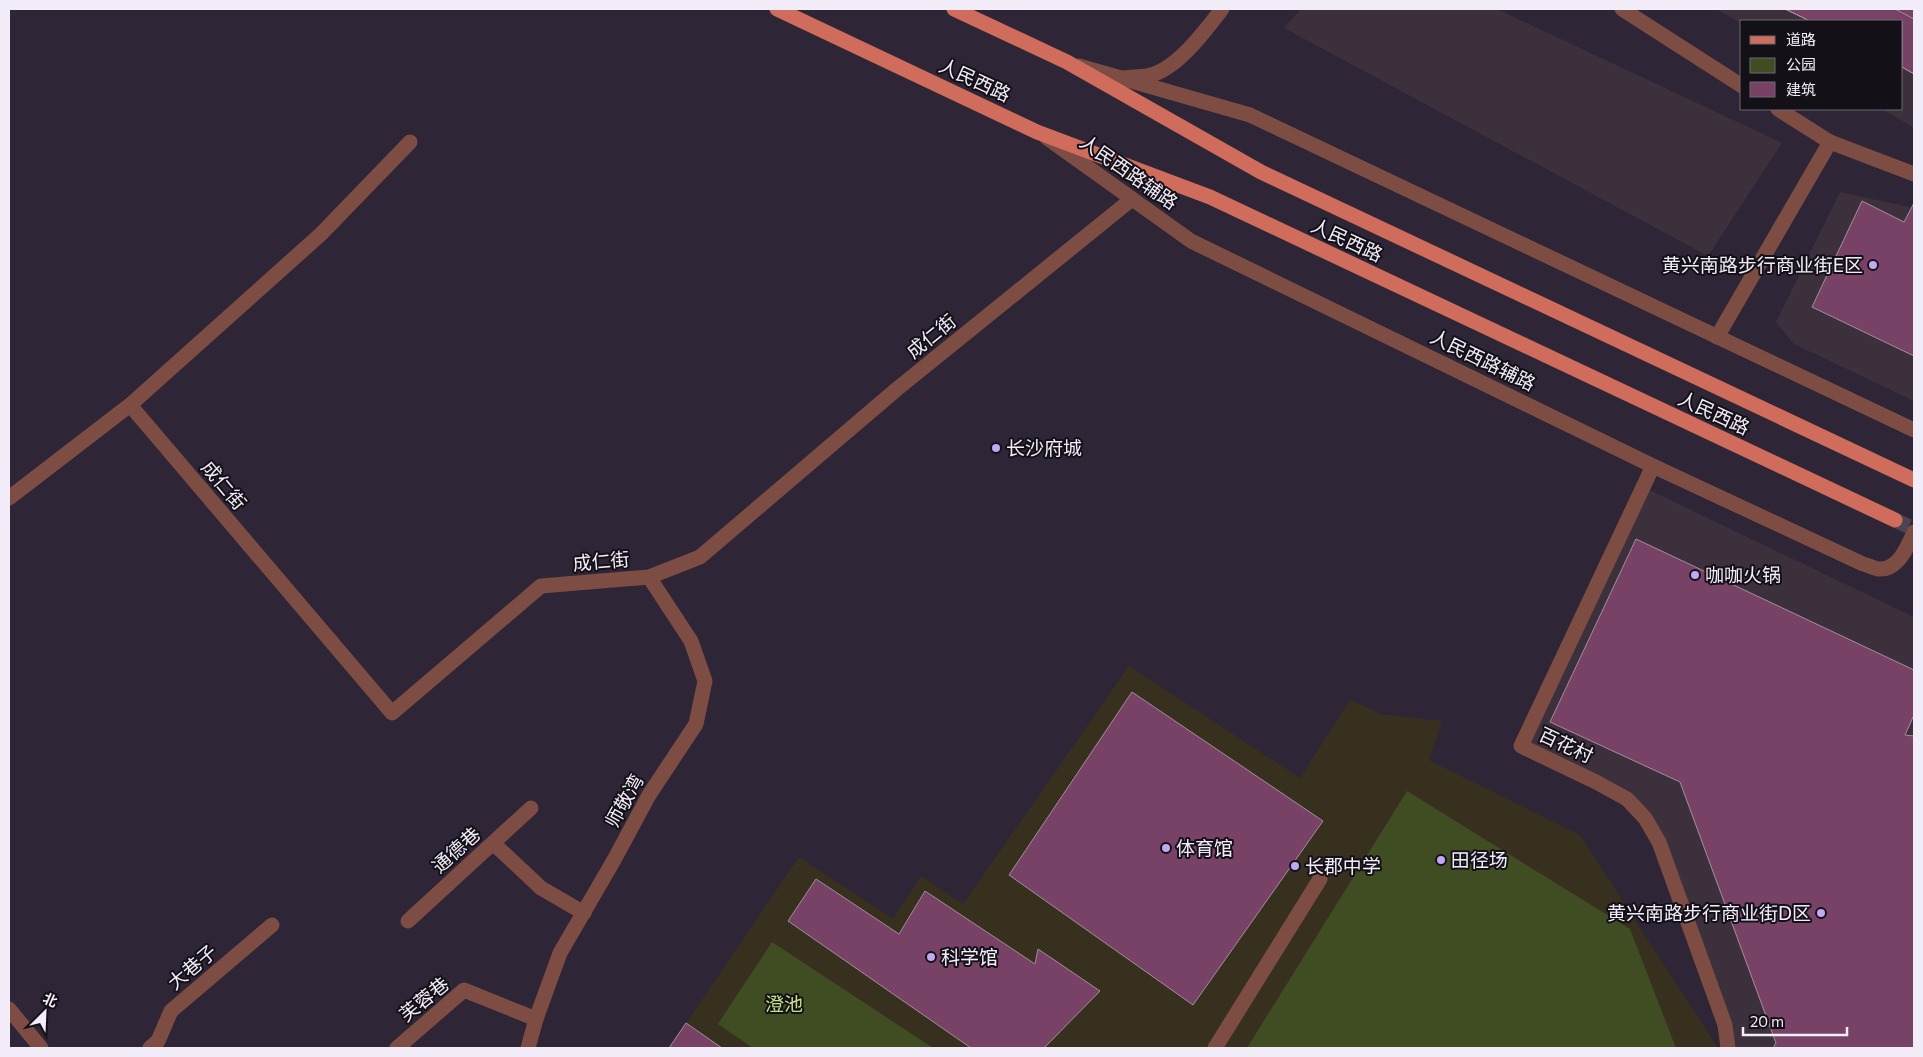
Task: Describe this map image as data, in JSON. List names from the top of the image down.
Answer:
{
  "streets": {
    "main road": ["人民西路"],
    "street": [
      "人民西路辅路",
      "成仁街",
      "百花村",
      "师敬湾",
      "通德巷",
      "大巷子",
      "芙蓉巷"
    ]
  },
  "crossings": [
    ["人民西路", "人民西路辅路"],
    ["人民西路辅路", "成仁街"],
    ["人民西路辅路", "百花村"],
    ["成仁街", "师敬湾"],
    ["师敬湾", "芙蓉巷"]
  ],
  "parks": ["澄池"],
  "places": [
    "黄兴南路步行商业街E区",
    "长沙府城",
    "咖咖火锅",
    "体育馆",
    "田径场",
    "长郡中学",
    "黄兴南路步行商业街D区",
    "科学馆"
  ],
  "legend": ["道路", "公园", "建筑"],
  "scale_bar": "20 m",
  "north": "top right"
}
